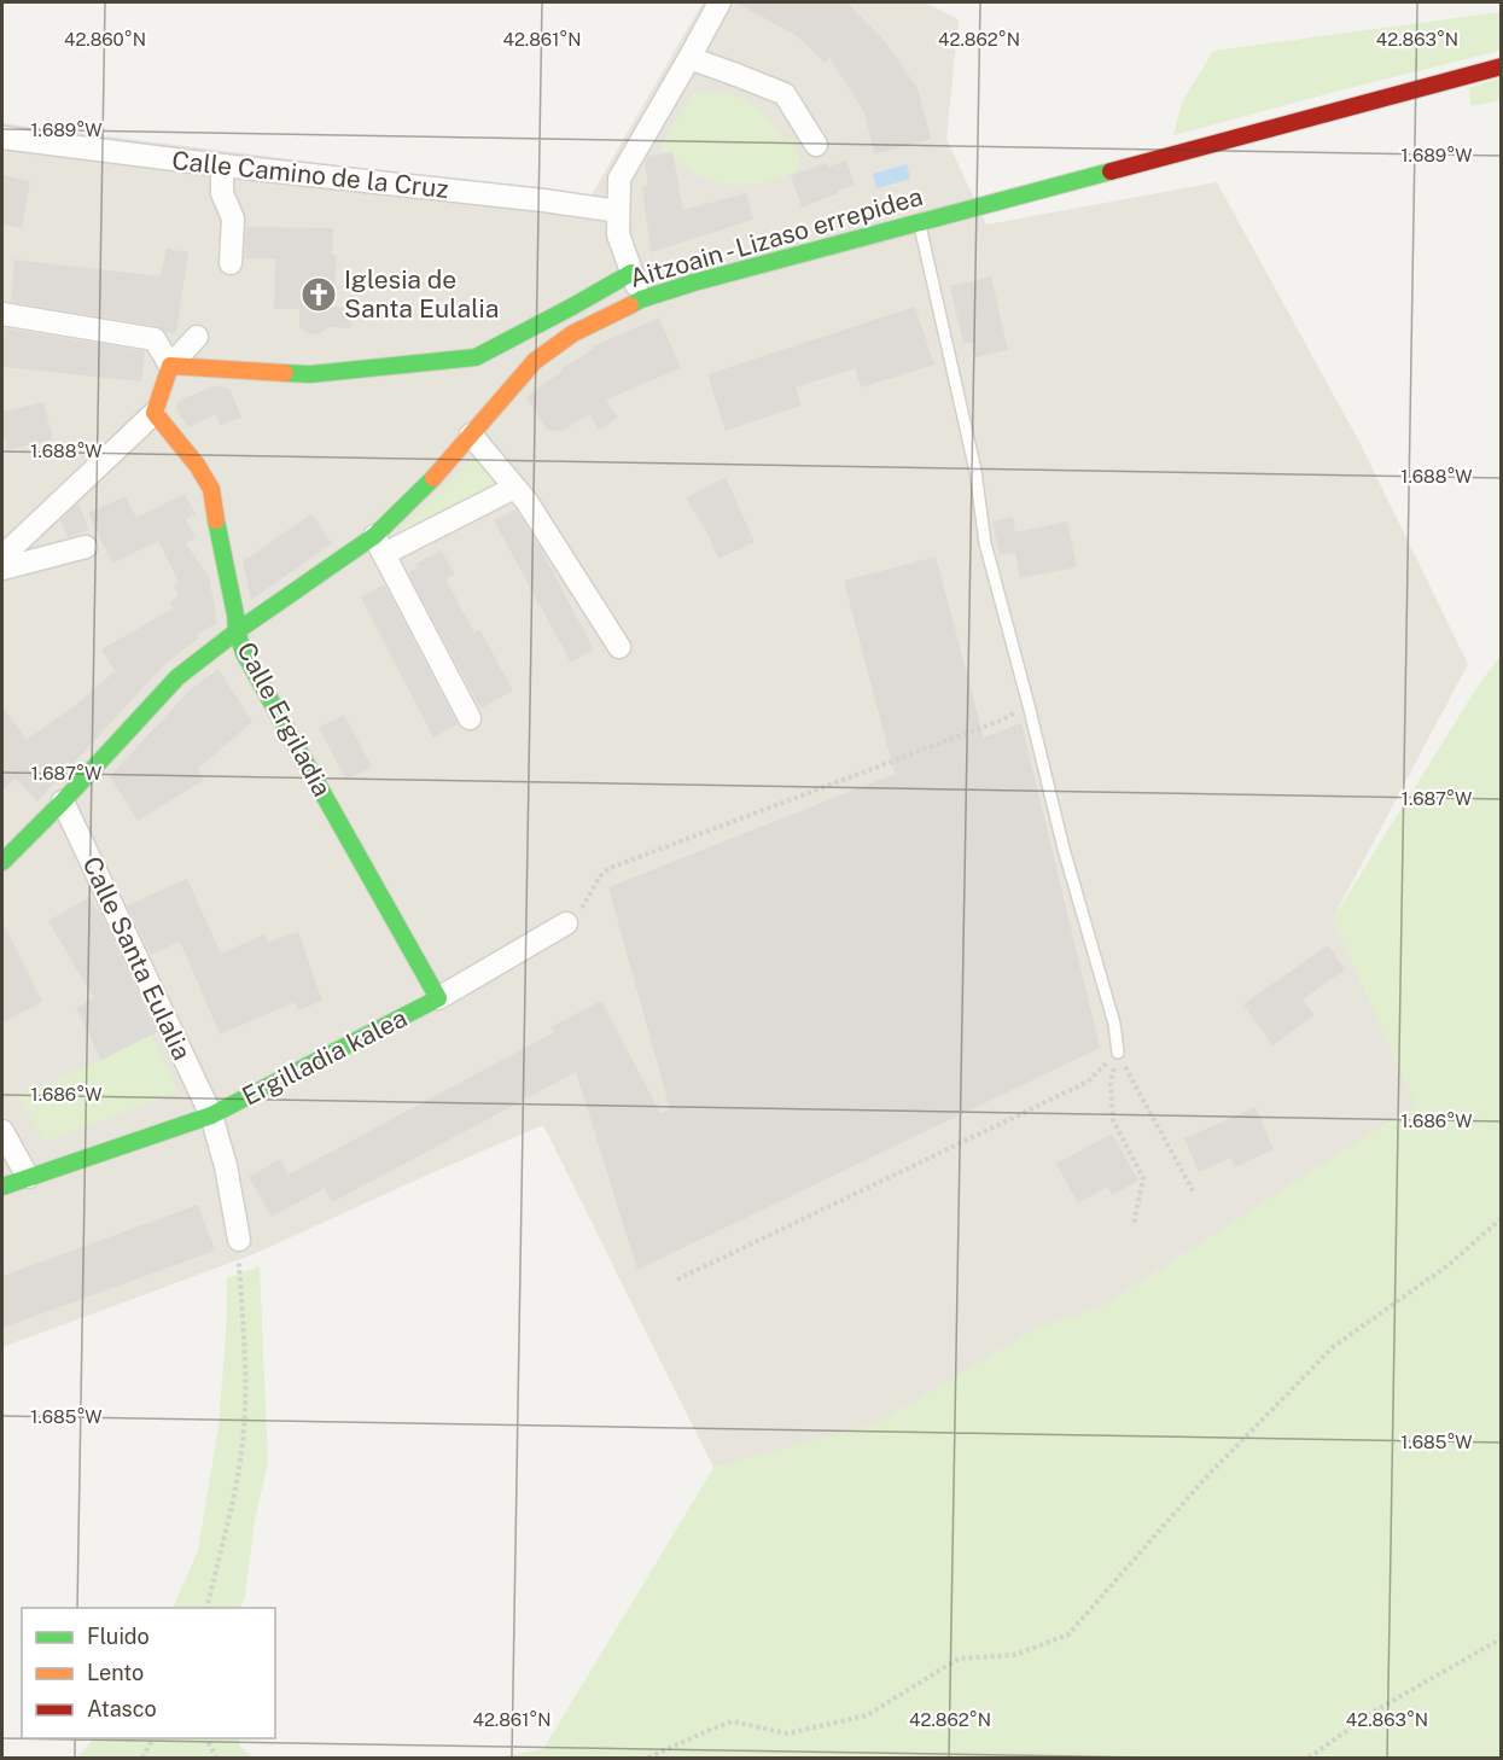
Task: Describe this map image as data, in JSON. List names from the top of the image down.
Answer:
{
  "streets": {
    "street": [
      "Calle Camino de la Cruz",
      "Aitzoain - Lizaso errepidea",
      "Calle Ergiladia",
      "Calle Santa Eulalia",
      "Ergilladia kalea"
    ]
  },
  "crossings": [
    ["Aitzoain - Lizaso errepidea", "Calle Ergiladia"],
    ["Aitzoain - Lizaso errepidea", "Calle Santa Eulalia"],
    ["Calle Ergiladia", "Ergilladia kalea"],
    ["Calle Santa Eulalia", "Ergilladia kalea"]
  ],
  "places": {
    "church": ["Iglesia de Santa Eulalia"]
  },
  "legend": ["Fluido", "Lento", "Atasco"],
  "coordinates": [
    "42.860°N",
    "42.861°N",
    "42.862°N",
    "42.863°N",
    "1.689°W",
    "1.688°W",
    "1.687°W",
    "1.686°W",
    "1.685°W"
  ]
}
